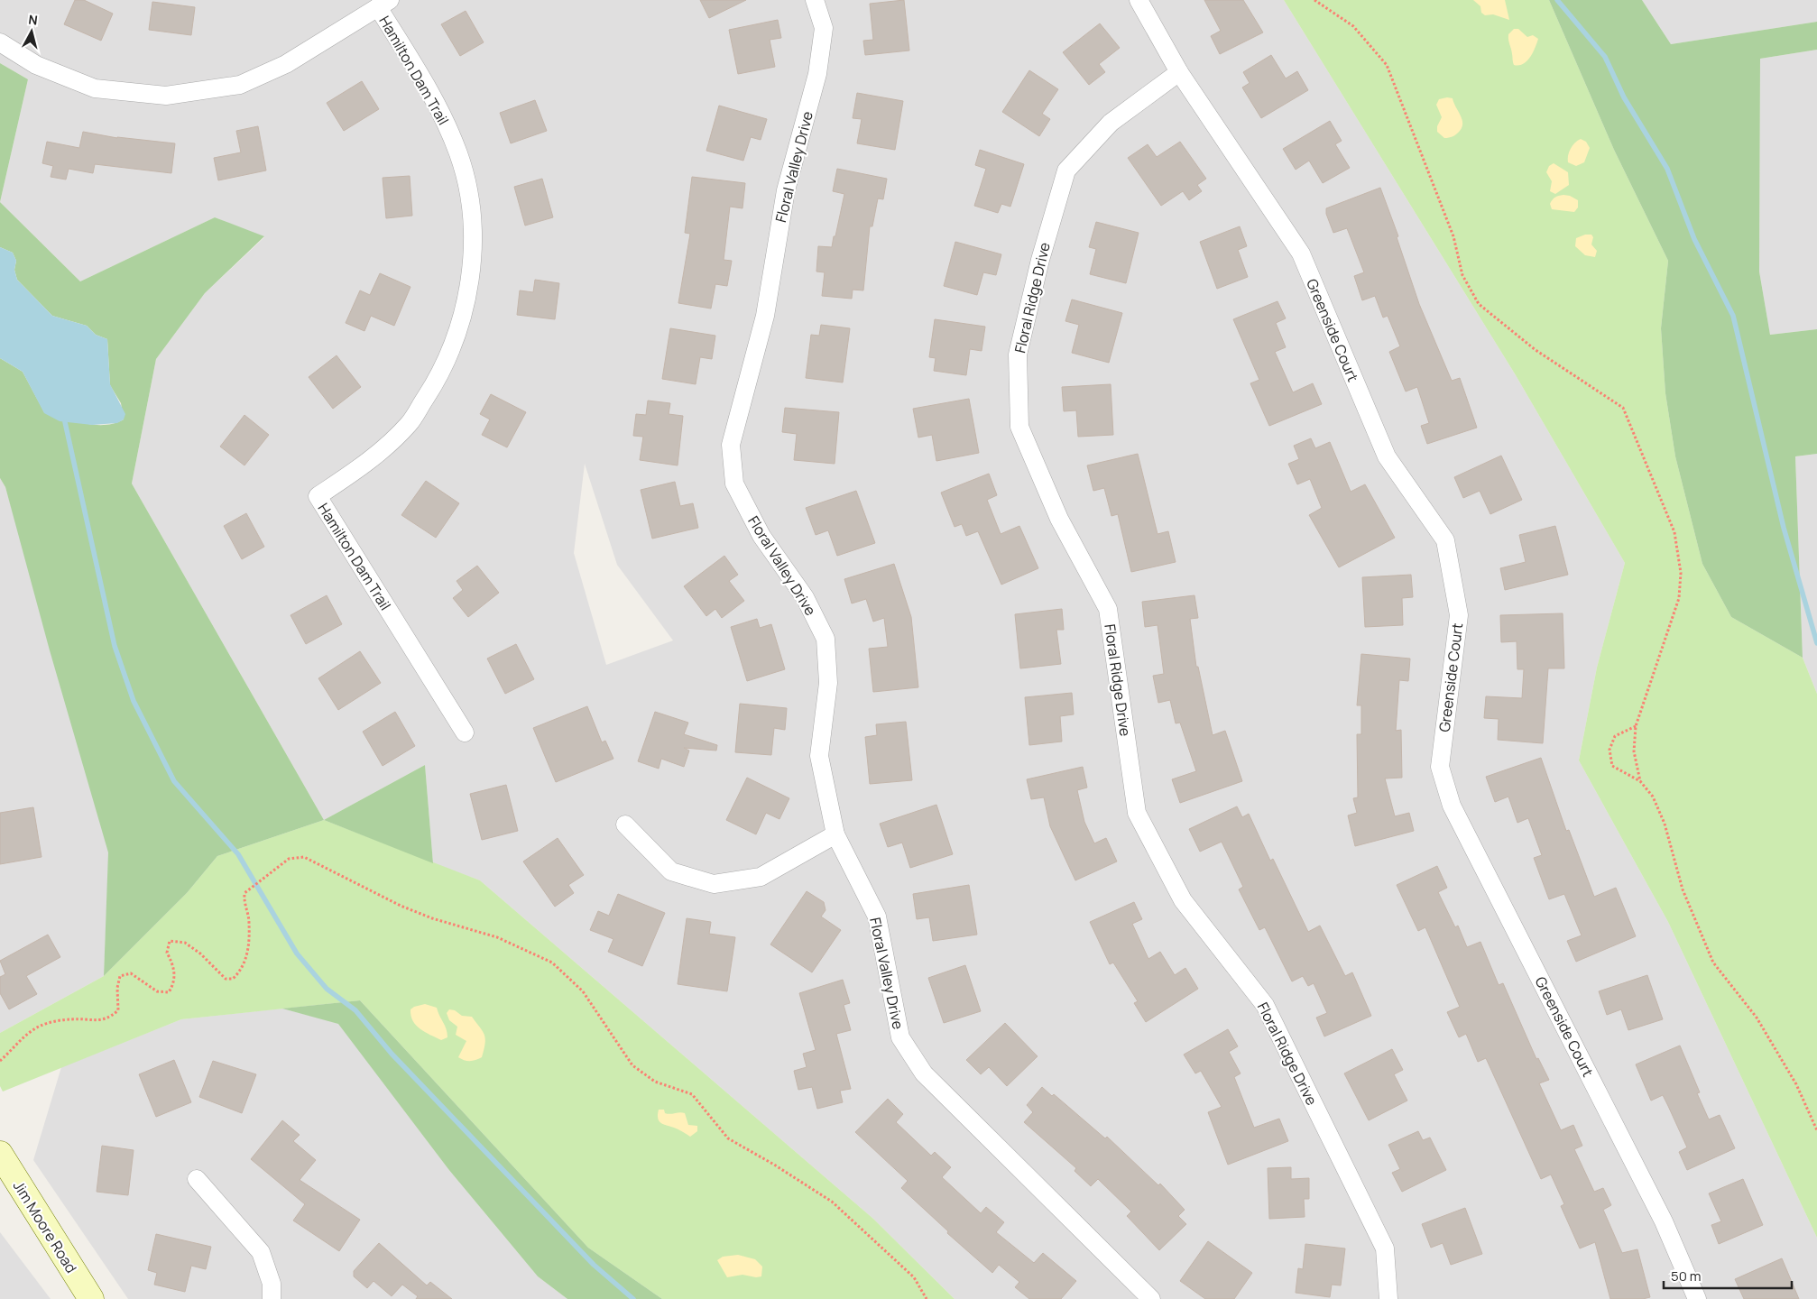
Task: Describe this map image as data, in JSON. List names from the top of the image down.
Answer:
{
  "streets": {
    "street": [
      "Hamilton Dam Trail",
      "Floral Valley Drive",
      "Floral Ridge Drive",
      "Greenside Court",
      "Jim Moore Road"
    ]
  },
  "crossings": [
    ["Floral Ridge Drive", "Greenside Court"]
  ],
  "scale_bar": "50 m",
  "north": "top"
}
